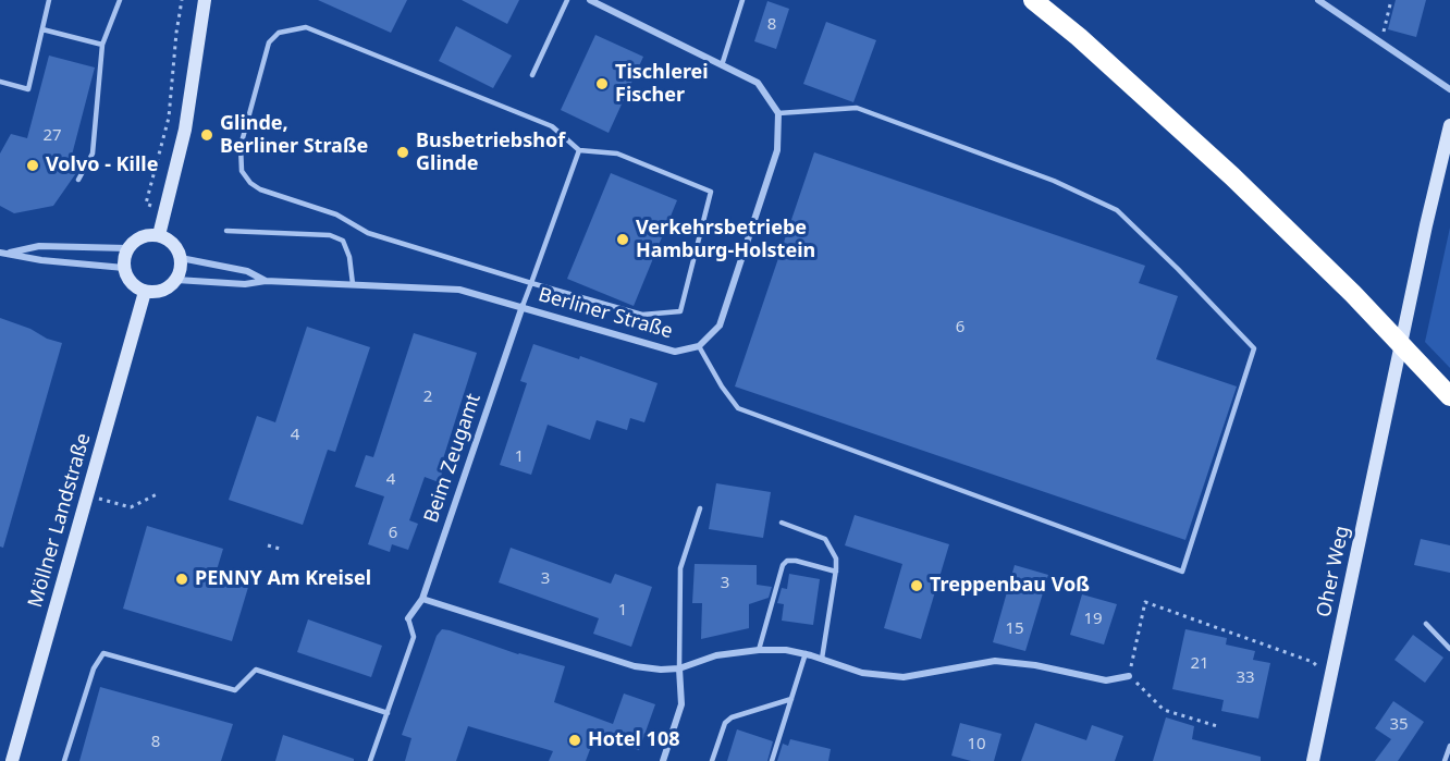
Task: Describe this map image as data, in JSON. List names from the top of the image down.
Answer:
{
  "streets": {
    "main road": ["Möllner Landstraße", "Oher Weg"],
    "street": ["Berliner Straße", "Beim Zeugamt"]
  },
  "crossings": [
    ["Berliner Straße", "Beim Zeugamt"],
    ["Berliner Straße", "Möllner Landstraße"]
  ],
  "places": [
    "Tischlerei Fischer",
    "Glinde, Berliner Straße",
    "Busbetriebshof Glinde",
    "Volvo - Kille",
    "Verkehrsbetriebe Hamburg-Holstein",
    "PENNY Am Kreisel",
    "Treppenbau Voß",
    "Hotel 108"
  ],
  "house_numbers": [
    "8",
    "27",
    "6",
    "2",
    "4",
    "1",
    "4",
    "6",
    "3",
    "3",
    "1",
    "19",
    "15",
    "21",
    "33",
    "35",
    "8",
    "10"
  ]
}
